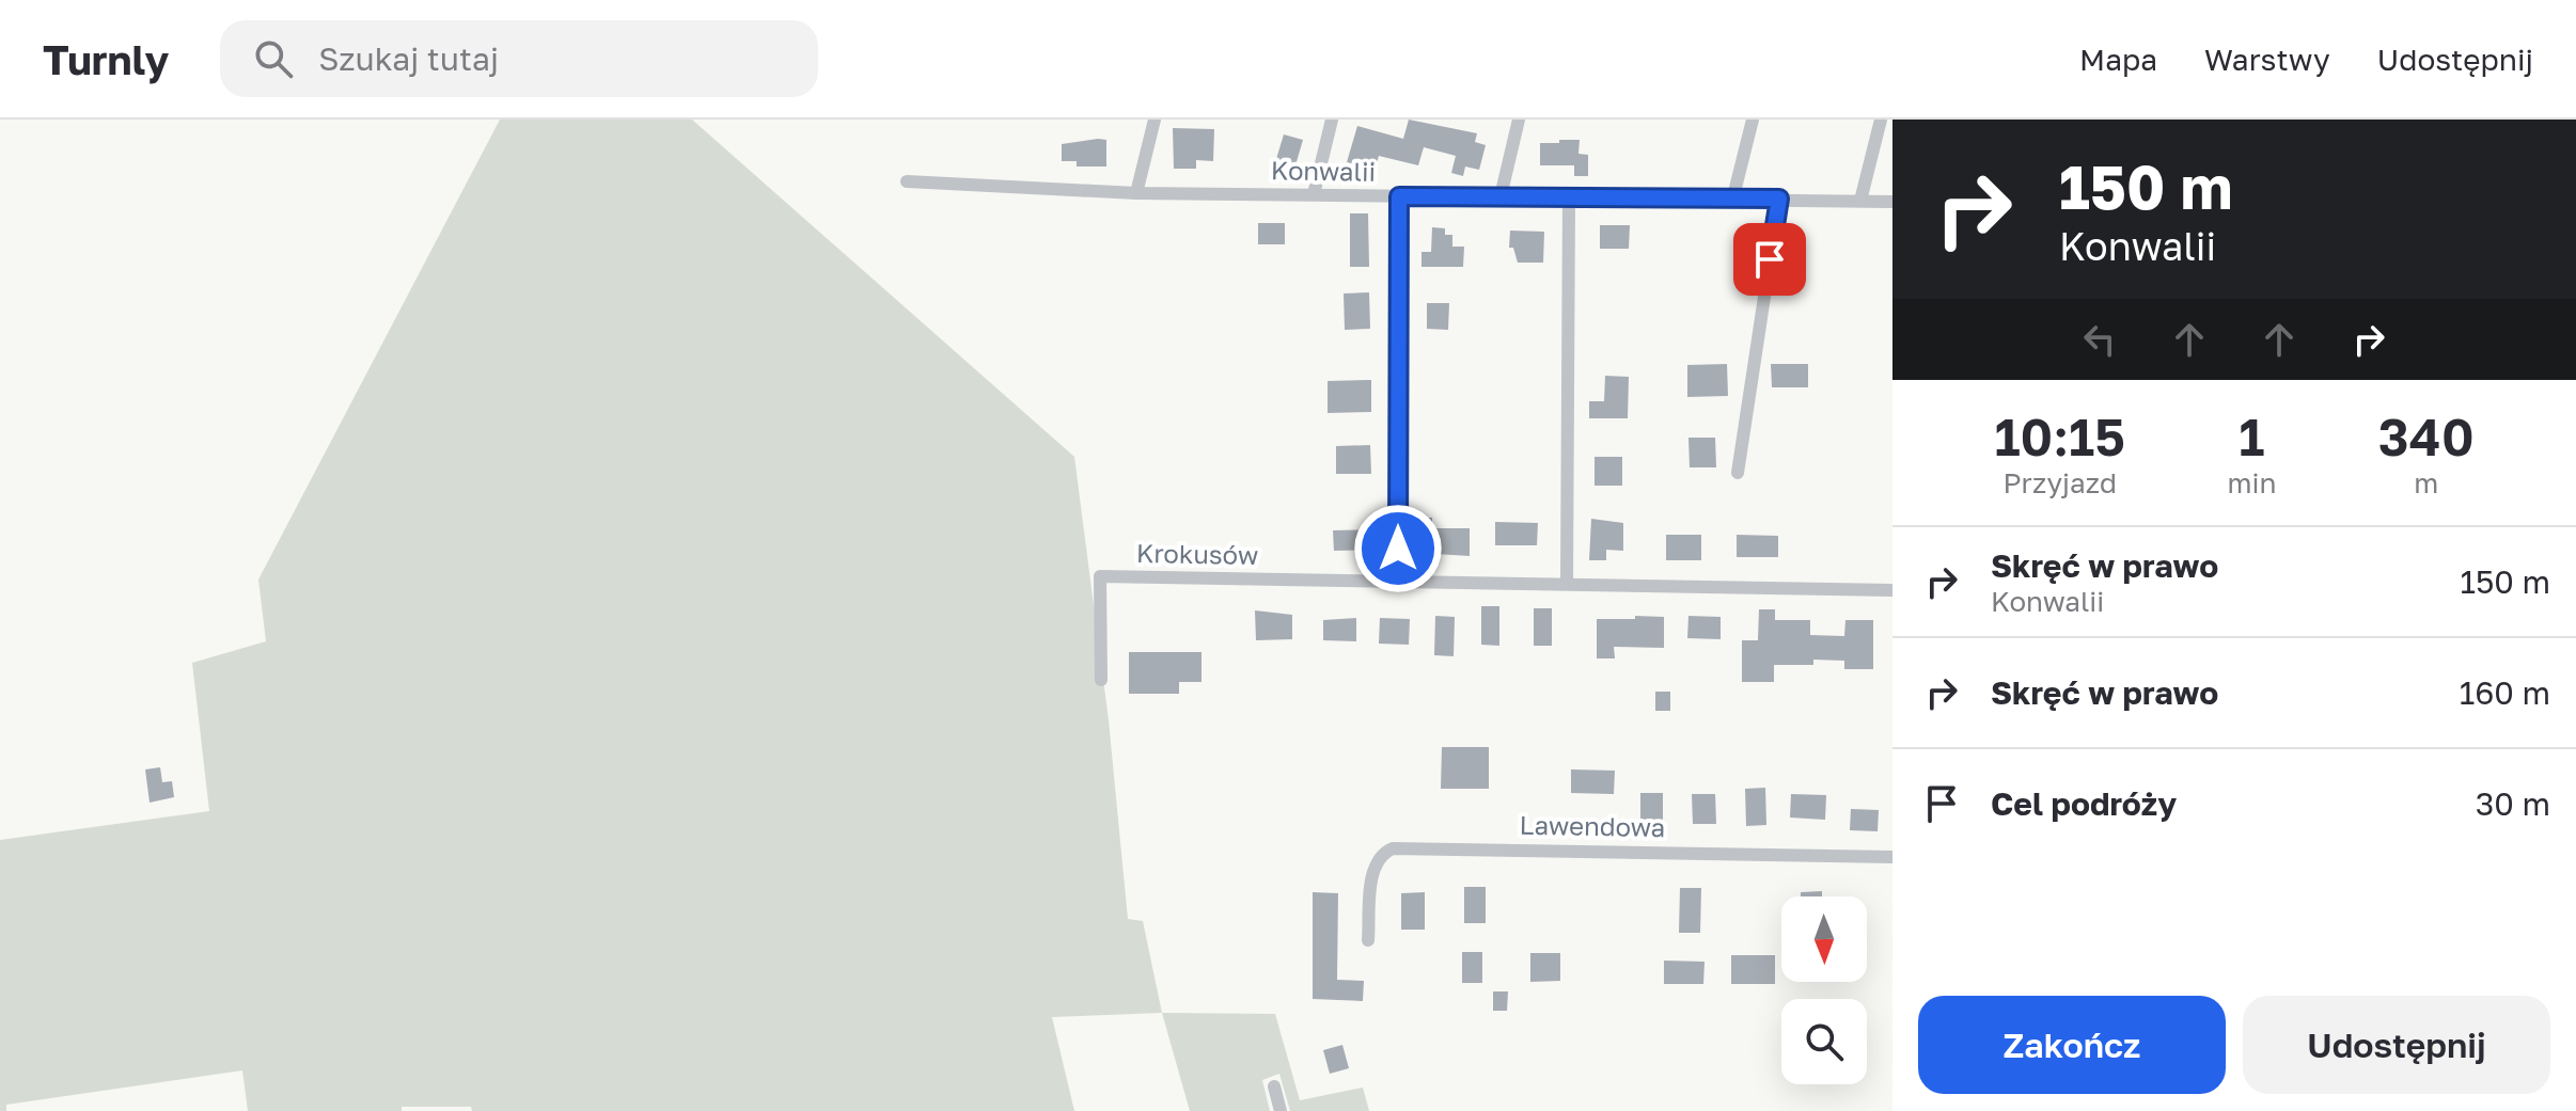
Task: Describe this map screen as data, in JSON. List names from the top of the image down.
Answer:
{
  "streets": {
    "street": ["Konwalii", "Krokusów", "Lawendowa"]
  },
  "north": "bottom",
  "page": {
    "header": "Turnly",
    "search": "Szukaj tutaj",
    "nav": ["Mapa", "Warstwy", "Udostępnij"],
    "turn": ["150 m", "Konwalii"],
    "eta": [
      "10:15",
      "Przyjazd",
      "1",
      "min",
      "340",
      "m"
    ],
    "list": [
      {
        "name": "Skręć w prawo",
        "note": "Konwalii",
        "value": "150 m"
      },
      {
        "name": "Skręć w prawo",
        "value": "160 m"
      },
      {
        "name": "Cel podróży",
        "value": "30 m"
      }
    ],
    "buttons": ["Zakończ", "Udostępnij"]
  }
}
